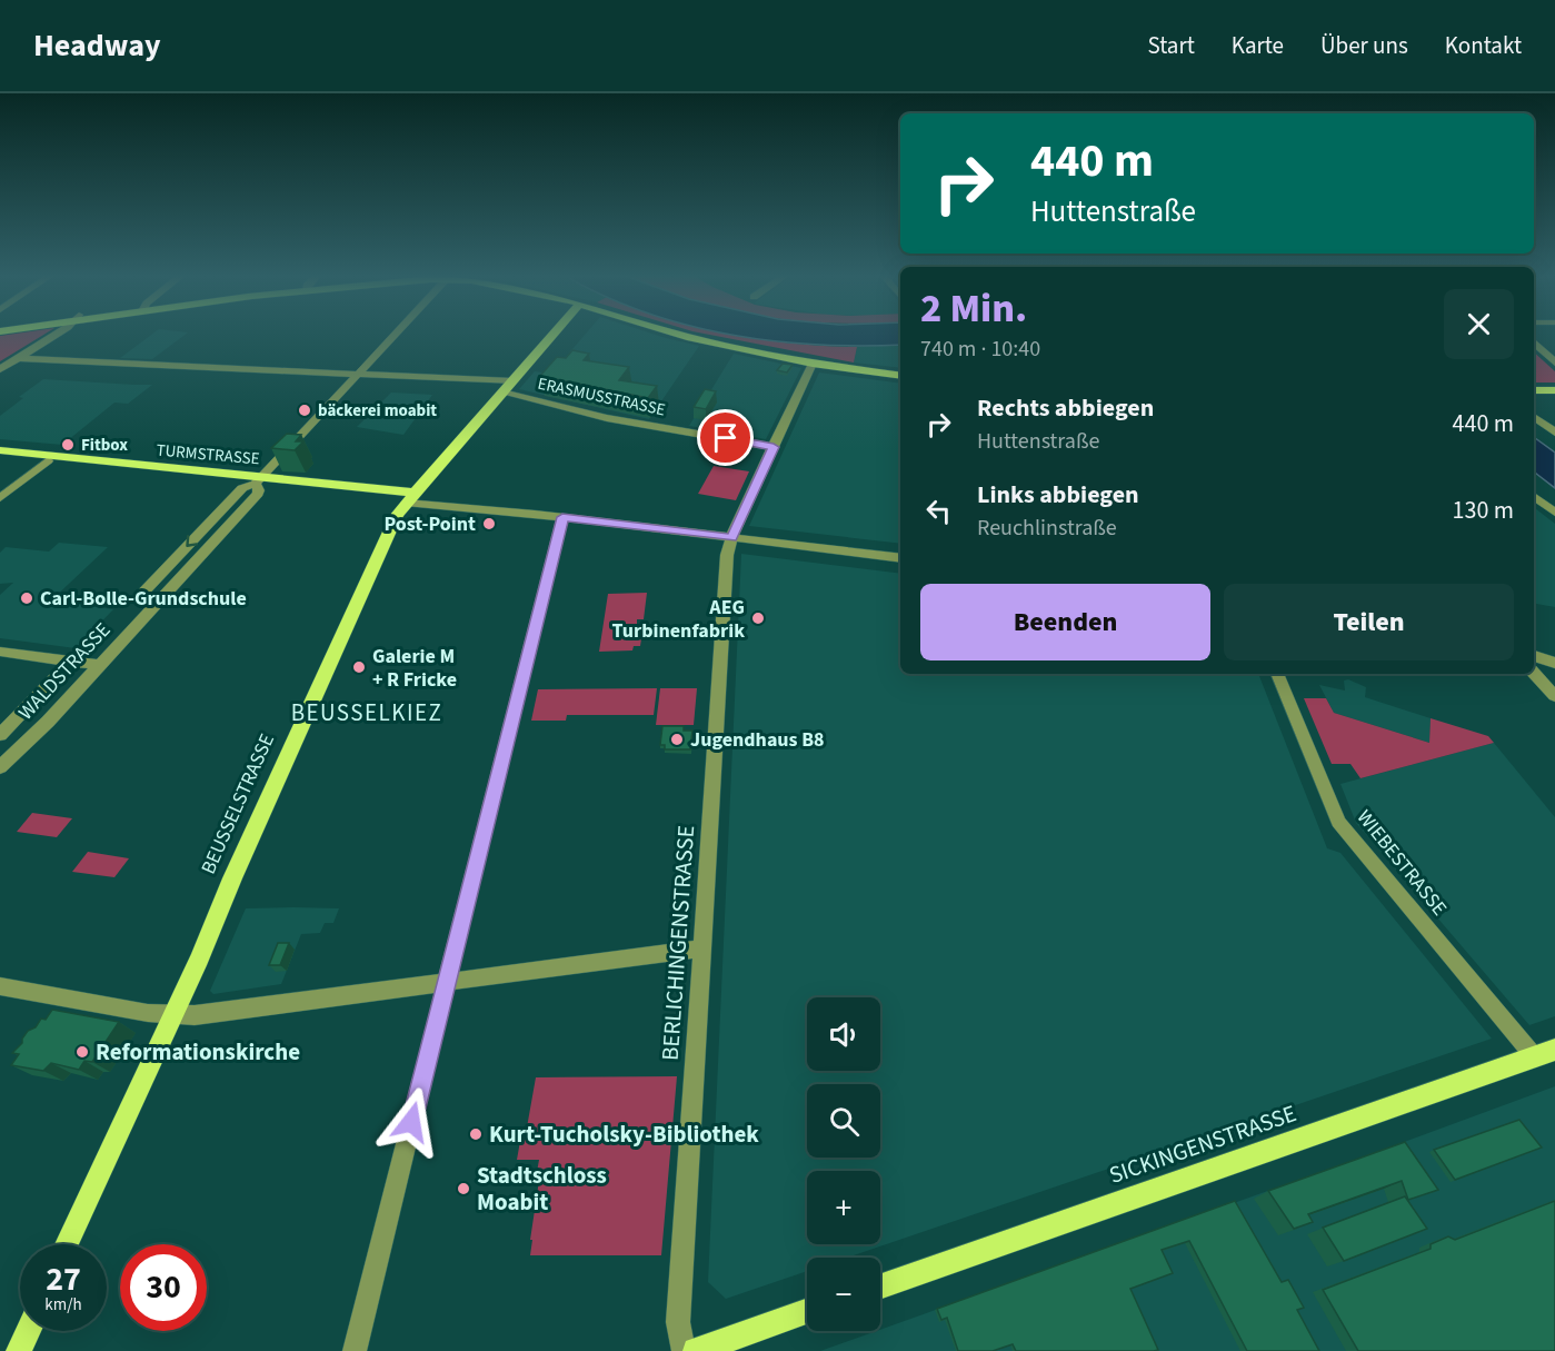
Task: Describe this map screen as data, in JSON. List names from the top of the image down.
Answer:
{
  "streets": {
    "main road": ["TURMSTRASSE", "BEUSSELSTRASSE", "SICKINGENSTRASSE"],
    "street": [
      "ERASMUSSTRASSE",
      "WALDSTRASSE",
      "WIEBESTRASSE",
      "BERLICHINGENSTRASSE"
    ]
  },
  "crossings": [
    ["ERASMUSSTRASSE", "BEUSSELSTRASSE"],
    ["ERASMUSSTRASSE", "BERLICHINGENSTRASSE"],
    ["TURMSTRASSE", "WALDSTRASSE"],
    ["TURMSTRASSE", "BEUSSELSTRASSE"],
    ["WIEBESTRASSE", "SICKINGENSTRASSE"]
  ],
  "districts": ["BEUSSELKIEZ"],
  "places": [
    "bäckerei moabit",
    "Fitbox",
    "Post-Point",
    "Carl-Bolle-Grundschule",
    "AEG Turbinenfabrik",
    "Galerie M + R Fricke",
    "Jugendhaus B8",
    "Reformationskirche",
    "Kurt-Tucholsky-Bibliothek",
    "Stadtschloss Moabit"
  ],
  "page": {
    "header": "Headway",
    "nav": [
      "Start",
      "Karte",
      "Über uns",
      "Kontakt"
    ],
    "turn": ["440 m", "Huttenstraße"],
    "heading": ["2 Min.", "740 m · 10:40"],
    "list": [
      {
        "name": "Rechts abbiegen",
        "note": "Huttenstraße",
        "value": "440 m"
      },
      {
        "name": "Links abbiegen",
        "note": "Reuchlinstraße",
        "value": "130 m"
      }
    ],
    "buttons": ["Beenden", "Teilen"],
    "map_buttons": ["+", "−"],
    "speed": "27 km/h",
    "limit": "30"
  }
}
